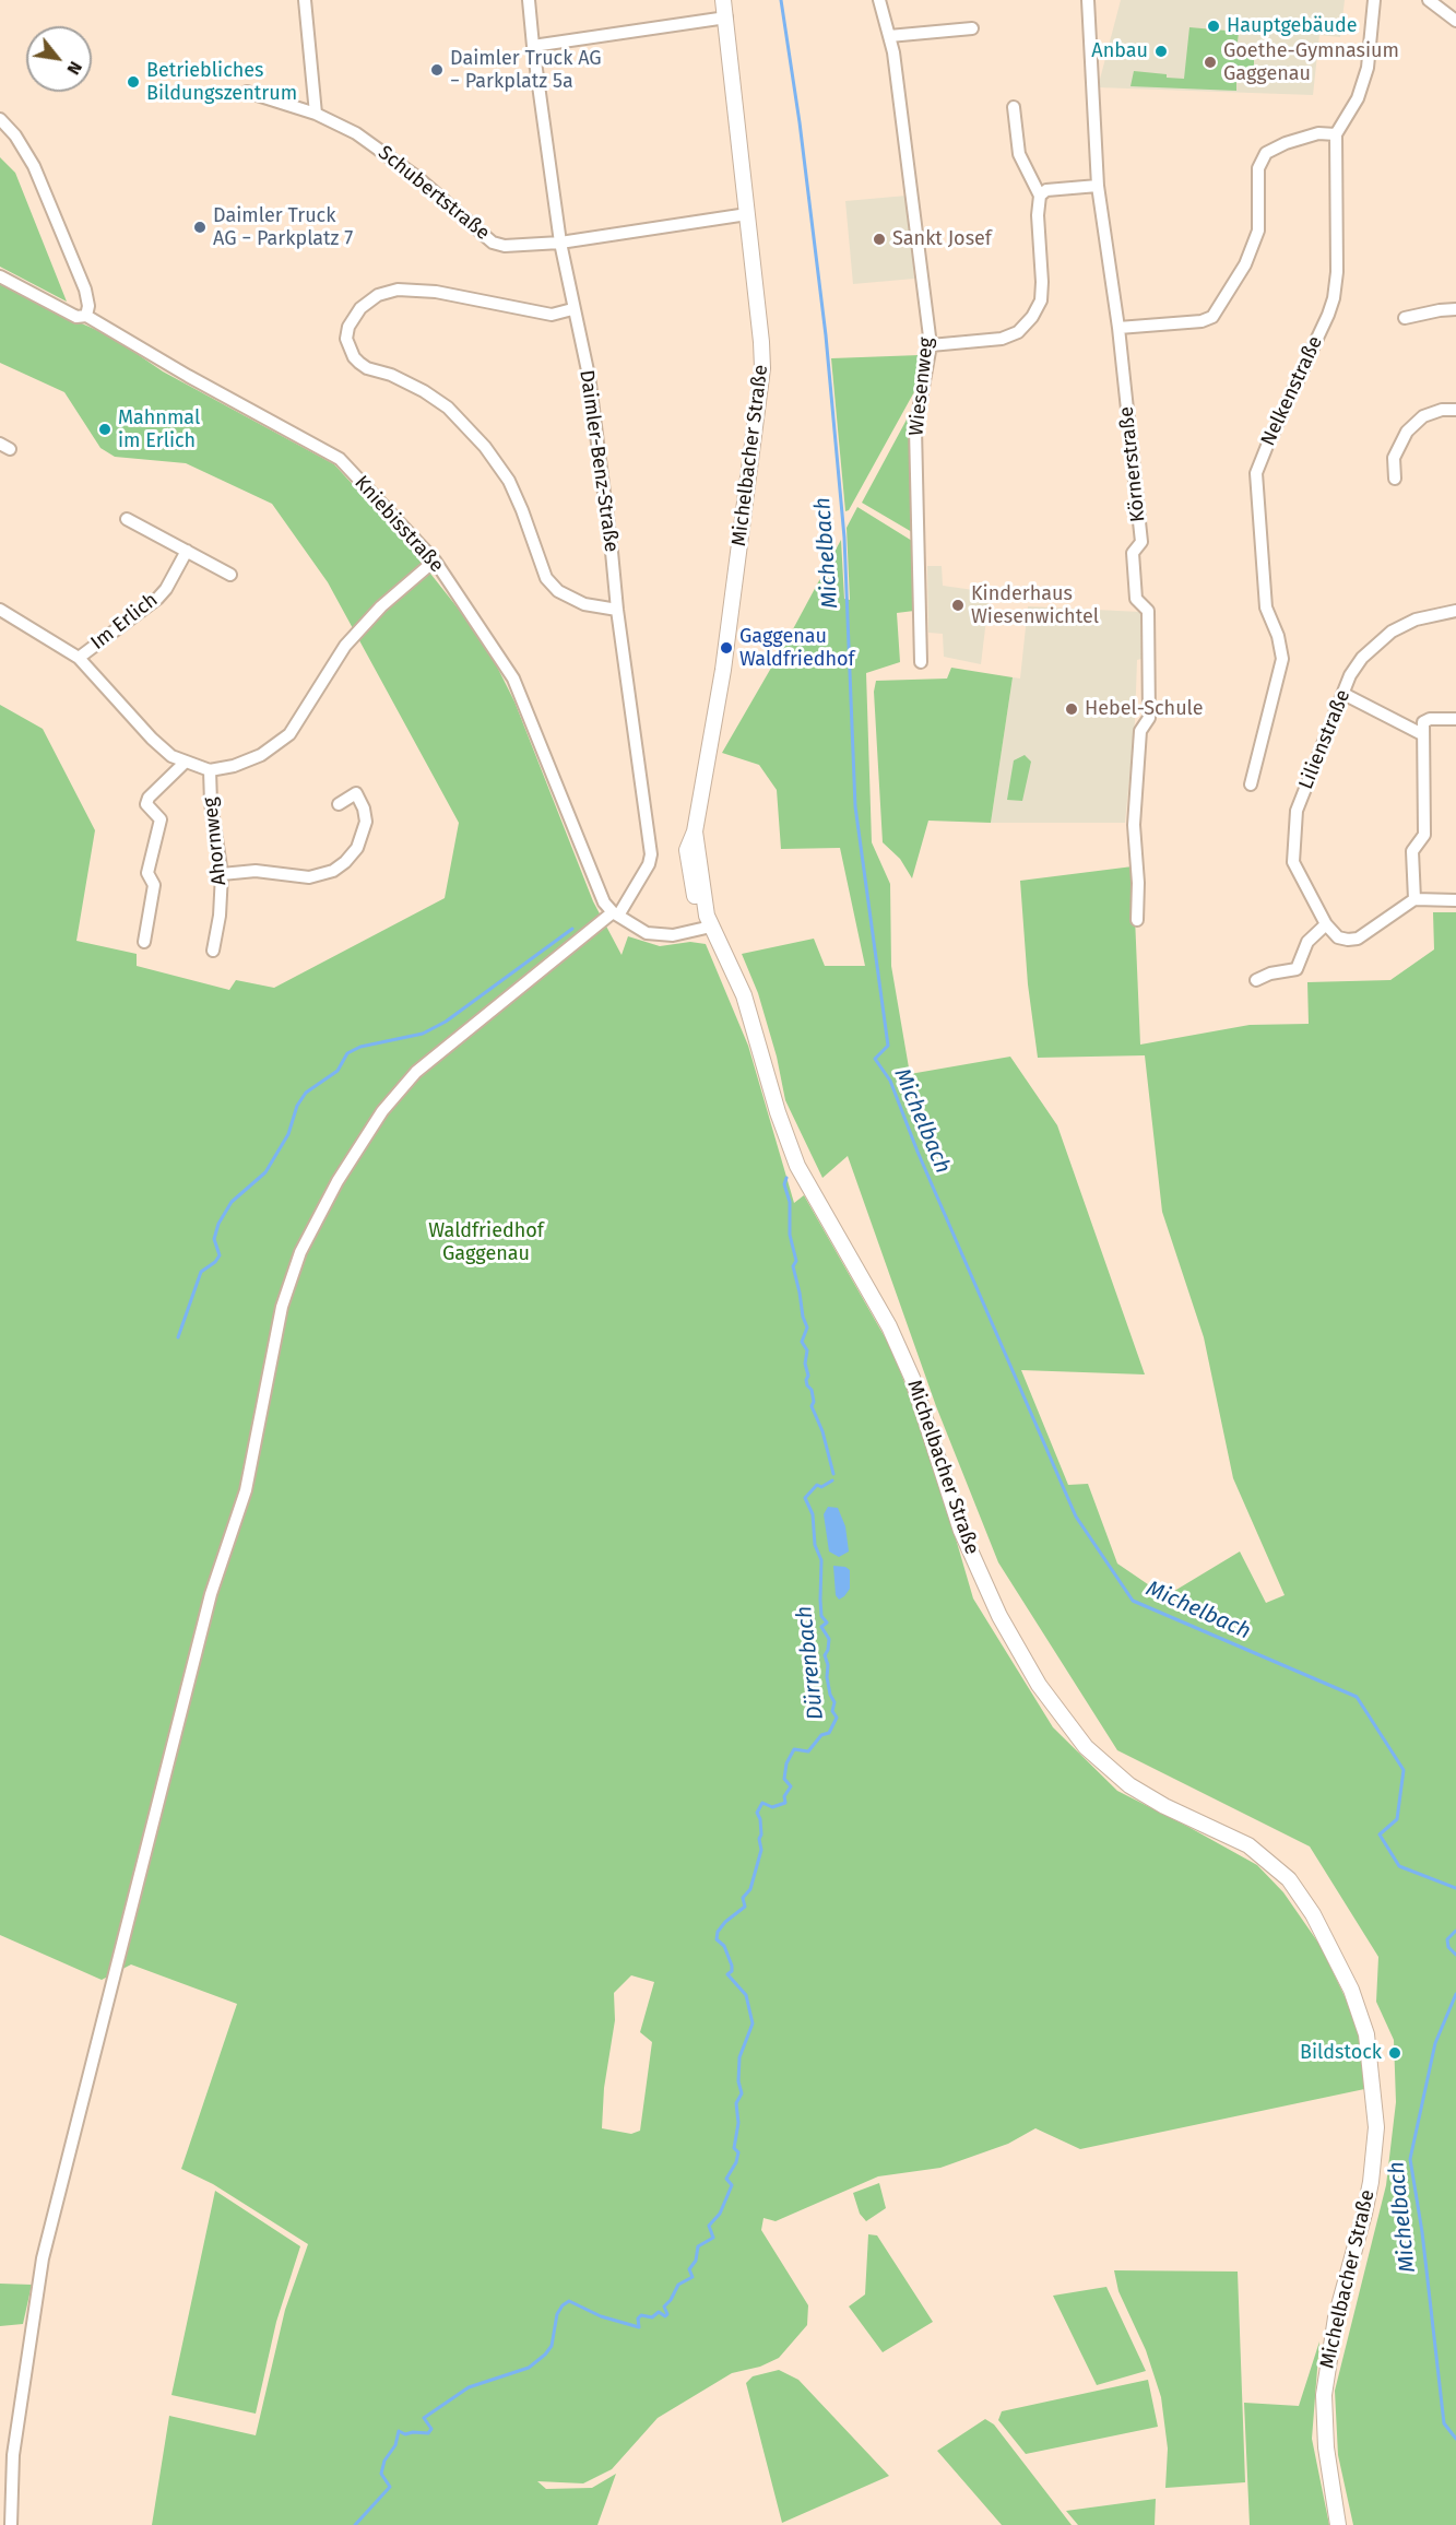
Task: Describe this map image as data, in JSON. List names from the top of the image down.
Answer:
{
  "streets": {
    "main road": ["Michelbacher Straße"],
    "street": [
      "Schubertstraße",
      "Wiesenweg",
      "Nelkenstraße",
      "Daimler-Benz-Straße",
      "Körnerstraße",
      "Kniebisstraße",
      "Im Erlich",
      "Lilienstraße",
      "Ahornweg"
    ]
  },
  "crossings": [
    ["Schubertstraße", "Michelbacher Straße"],
    ["Schubertstraße", "Daimler-Benz-Straße"],
    ["Michelbacher Straße", "Kniebisstraße"],
    ["Daimler-Benz-Straße", "Kniebisstraße"]
  ],
  "water": ["Michelbach", "Dürrenbach"],
  "parks": ["Waldfriedhof Gaggenau"],
  "places": [
    "Hauptgebäude",
    "Anbau",
    "Goethe-Gymnasium Gaggenau",
    "Daimler Truck AG − Parkplatz 5a",
    "Betriebliches Bildungszentrum",
    "Daimler Truck AG − Parkplatz 7",
    "Sankt Josef",
    "Mahnmal im Erlich",
    "Kinderhaus Wiesenwichtel",
    "Gaggenau Waldfriedhof",
    "Hebel-Schule",
    "Bildstock"
  ],
  "north": "bottom right"
}
